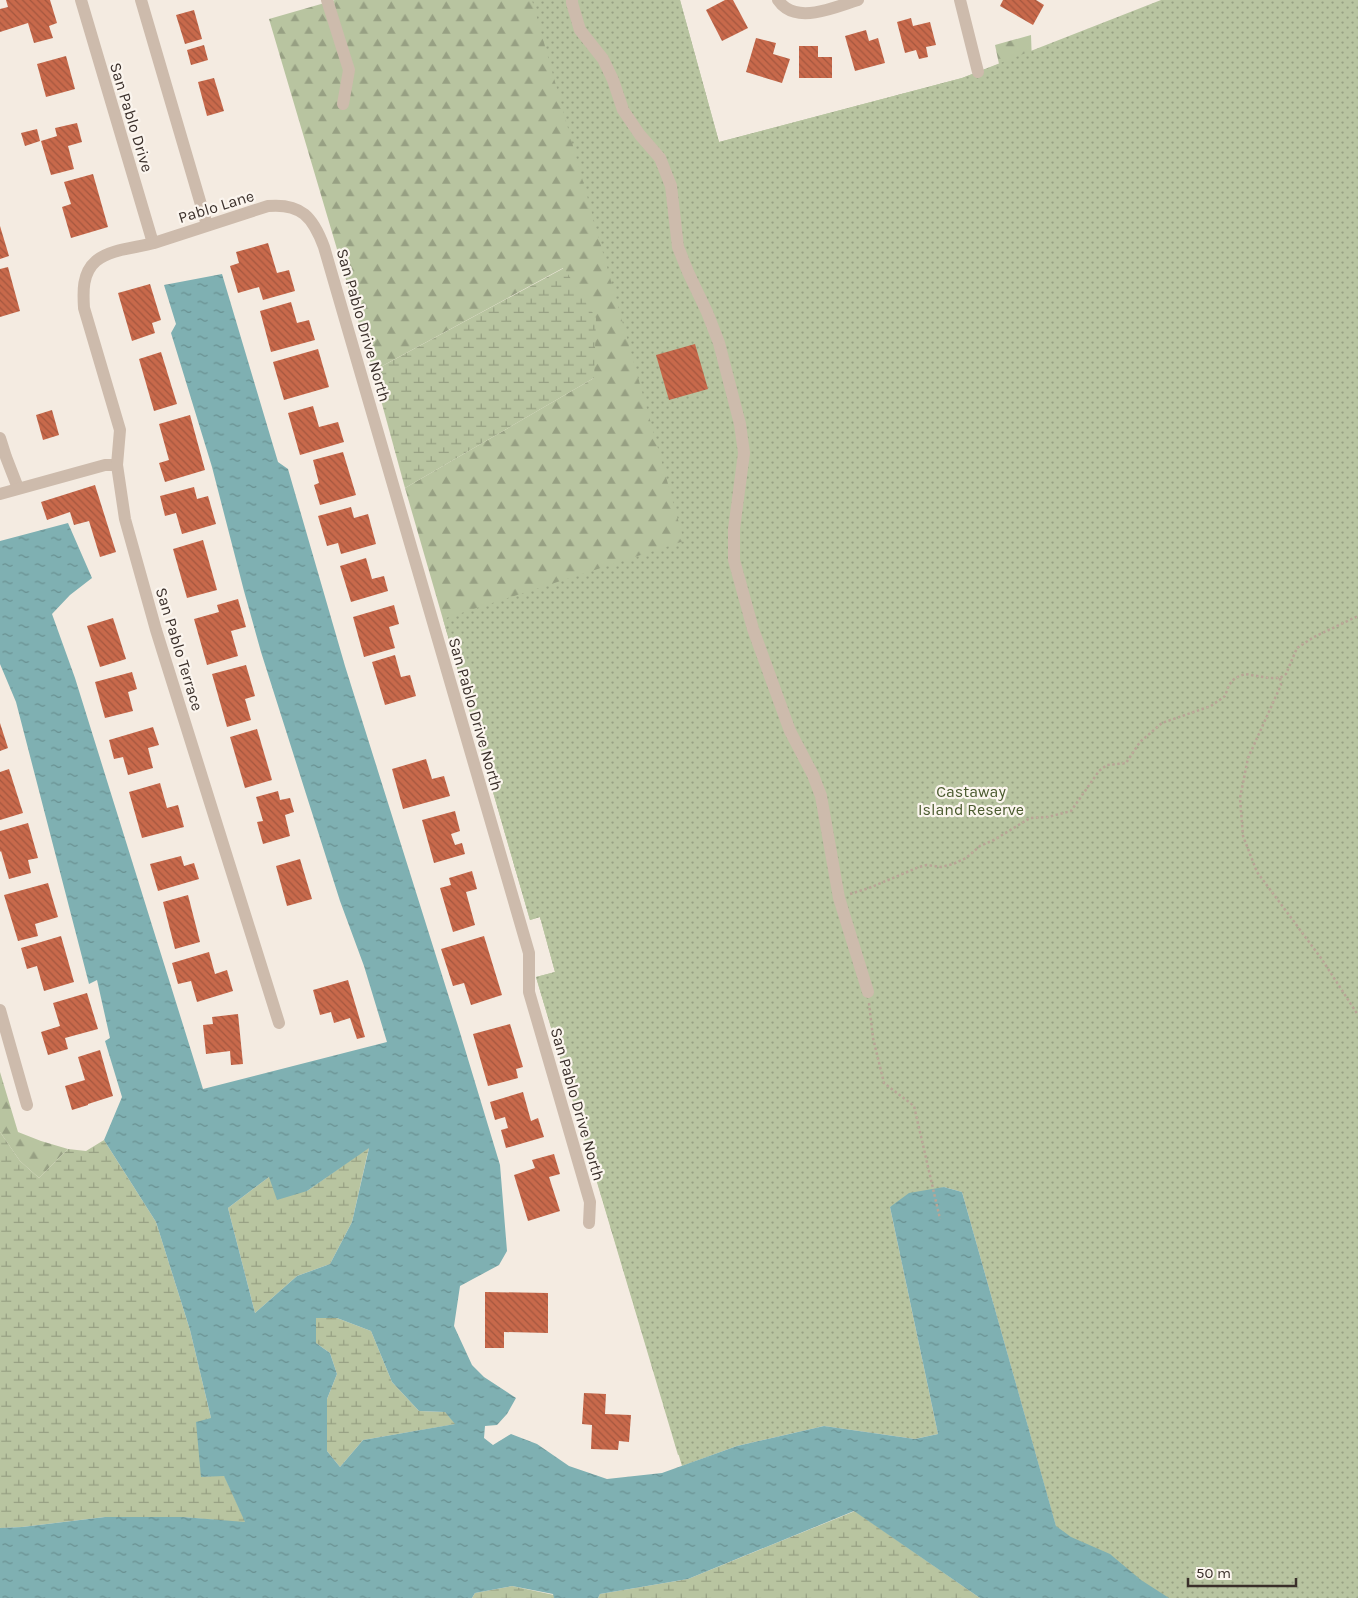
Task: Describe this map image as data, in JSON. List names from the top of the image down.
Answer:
{
  "streets": {
    "street": [
      "San Pablo Drive",
      "Pablo Lane",
      "San Pablo Drive North",
      "San Pablo Terrace"
    ]
  },
  "crossings": [
    ["San Pablo Drive", "Pablo Lane"],
    ["Pablo Lane", "San Pablo Drive North"],
    ["Pablo Lane", "San Pablo Terrace"]
  ],
  "parks": ["Castaway Island Reserve"],
  "scale_bar": "50 m"
}
